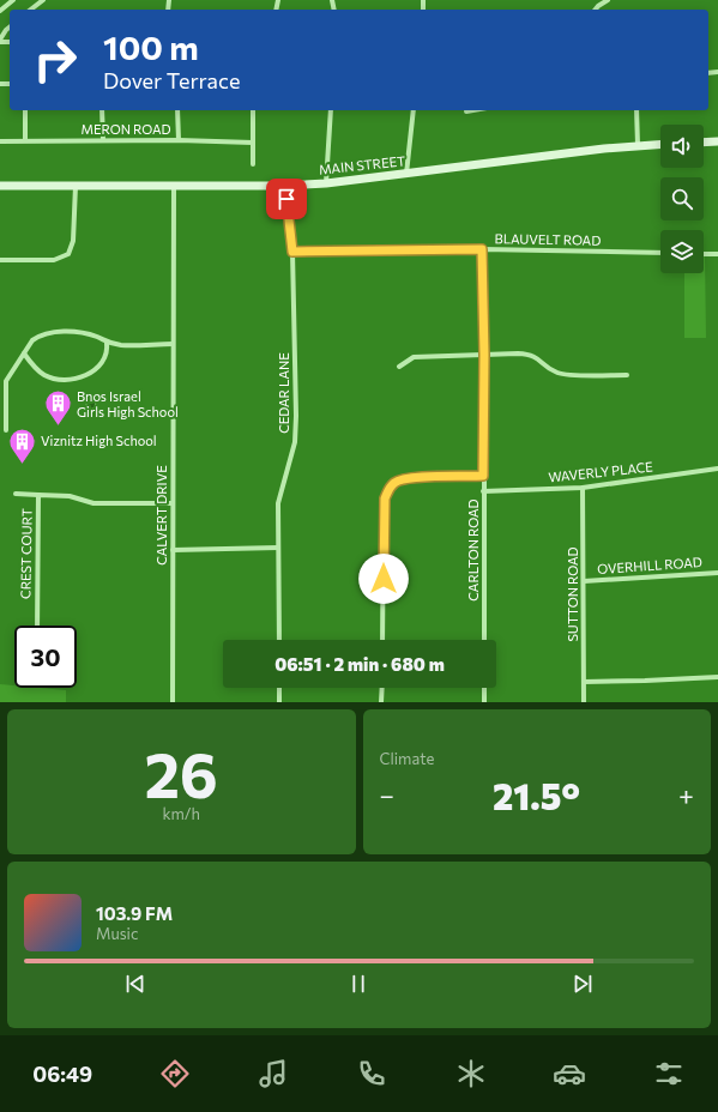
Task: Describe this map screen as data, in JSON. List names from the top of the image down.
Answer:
{
  "streets": {
    "main road": ["MAIN STREET"],
    "street": [
      "MERON ROAD",
      "BLAUVELT ROAD",
      "CEDAR LANE",
      "WAVERLY PLACE",
      "CALVERT DRIVE",
      "CARLTON ROAD",
      "CREST COURT",
      "OVERHILL ROAD",
      "SUTTON ROAD"
    ]
  },
  "crossings": [
    ["MAIN STREET", "CALVERT DRIVE"],
    ["BLAUVELT ROAD", "CEDAR LANE"],
    ["BLAUVELT ROAD", "CARLTON ROAD"],
    ["WAVERLY PLACE", "CARLTON ROAD"],
    ["WAVERLY PLACE", "SUTTON ROAD"],
    ["CALVERT DRIVE", "CREST COURT"],
    ["OVERHILL ROAD", "SUTTON ROAD"]
  ],
  "places": {
    "building": ["Bnos Israel Girls High School", "Viznitz High School"]
  },
  "page": {
    "turn": ["100 m", "Dover Terrace"],
    "limit": "30",
    "trip": "06:51 · 2 min · 680 m",
    "tile": [
      ["26", "km/h"],
      "Climate"
    ],
    "heat": ["−", "21.5°", "+"],
    "song": ["103.9 FM", "Music"],
    "tabs": "06:49"
  }
}
